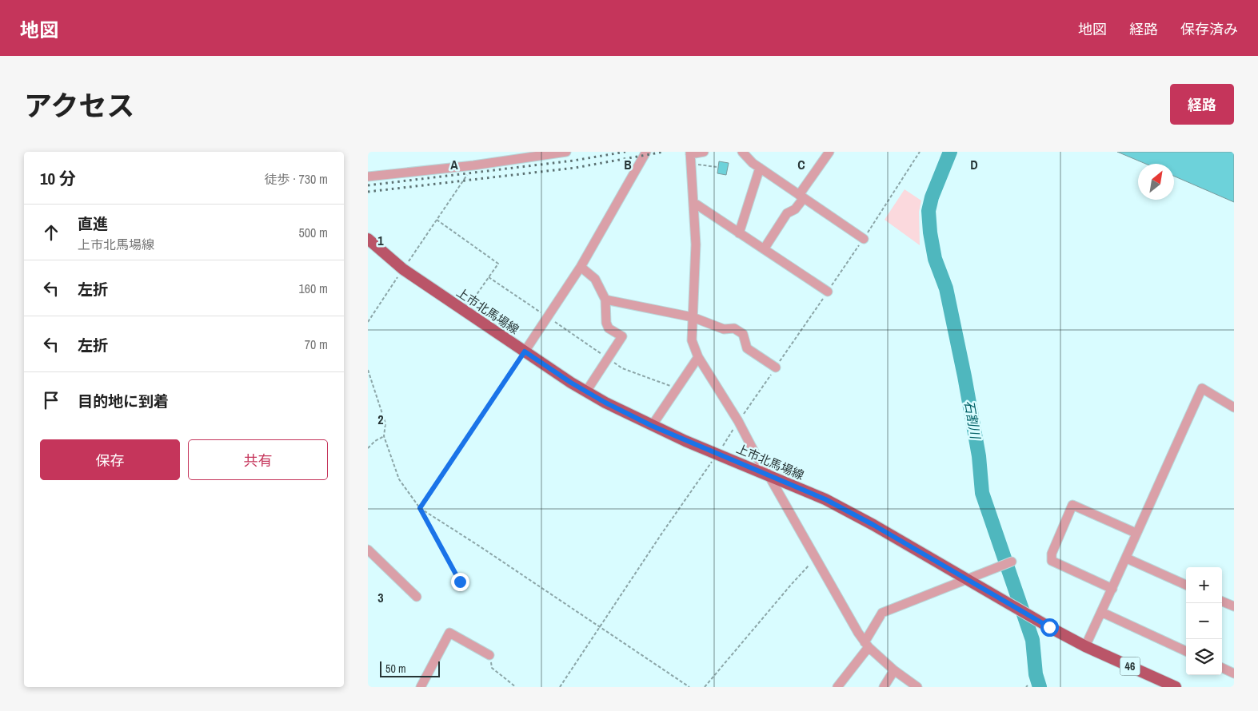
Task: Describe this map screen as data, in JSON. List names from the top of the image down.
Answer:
{
  "streets": {
    "main road": ["上市北馬場線", "46"]
  },
  "water": ["石割川"],
  "scale_bar": "50 m",
  "north": "top right",
  "page": {
    "header": "地図",
    "nav": ["地図", "経路", "保存済み"],
    "title": "アクセス",
    "buttons": [
      "経路",
      ["保存", "共有"]
    ],
    "heading": ["10 分", "徒歩 · 730 m"],
    "list": [
      ["直進", "上市北馬場線", "500 m"],
      ["左折", "160 m"],
      ["左折", "70 m"],
      "目的地に到着"
    ],
    "map_buttons": ["+", "−"],
    "scale": "50 m"
  },
  "grid": {
    "columns": [
      "A",
      "B",
      "C",
      "D"
    ],
    "rows": ["1", "2", "3"]
  }
}
